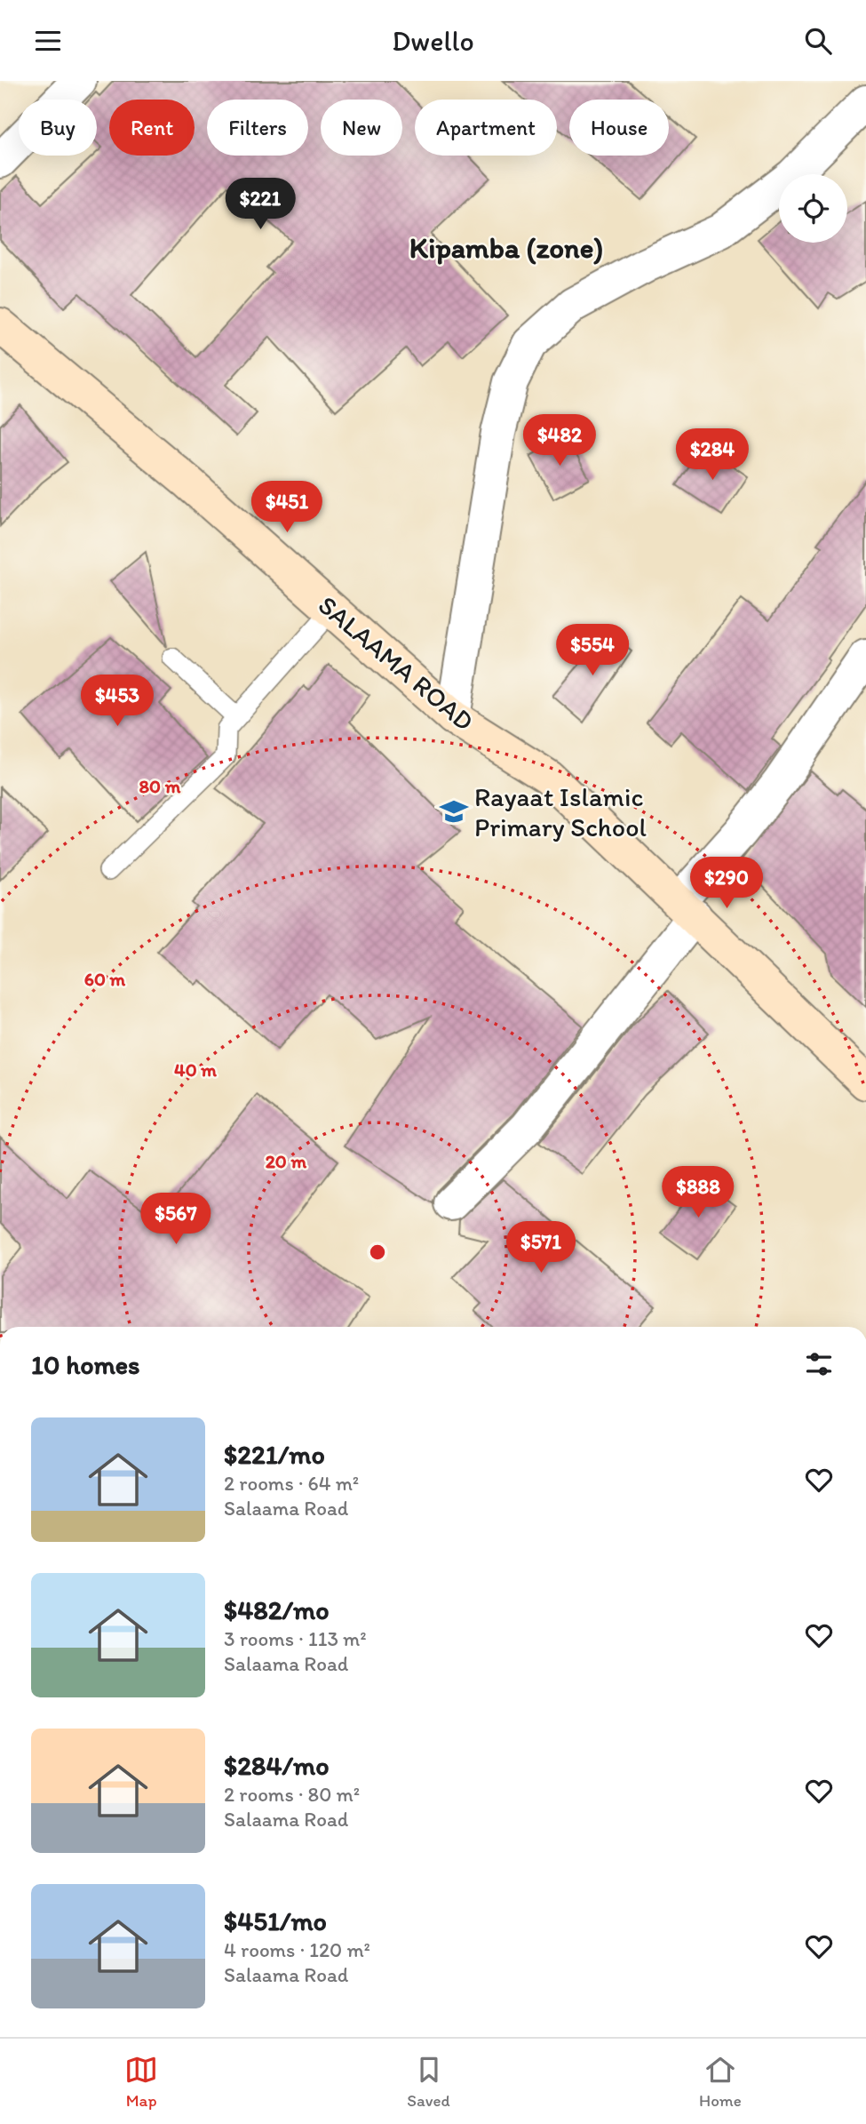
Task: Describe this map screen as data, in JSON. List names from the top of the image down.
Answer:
{
  "streets": {
    "main road": ["SALAAMA ROAD"]
  },
  "districts": ["Kipamba (zone)"],
  "places": {
    "school or university": ["Rayaat Islamic Primary School"]
  },
  "page": {
    "header": "Dwello",
    "chip": [
      "Buy",
      "Rent",
      "Filters",
      "New",
      "Apartment",
      "House"
    ],
    "price": [
      "$221",
      "$482",
      "$284",
      "$451",
      "$554",
      "$453",
      "$290",
      "$888",
      "$567",
      "$571"
    ],
    "heading": "10 homes",
    "list": [
      {
        "name": "$221/mo",
        "note": "2 rooms · 64 m² · Salaama Road"
      },
      {
        "name": "$482/mo",
        "note": "3 rooms · 113 m² · Salaama Road"
      },
      {
        "name": "$284/mo",
        "note": "2 rooms · 80 m² · Salaama Road"
      },
      {
        "name": "$451/mo",
        "note": "4 rooms · 120 m² · Salaama Road"
      }
    ],
    "tabs": ["Map", "Saved", "Home"]
  },
  "rings": [
    "80 m",
    "60 m",
    "40 m",
    "20 m"
  ]
}
